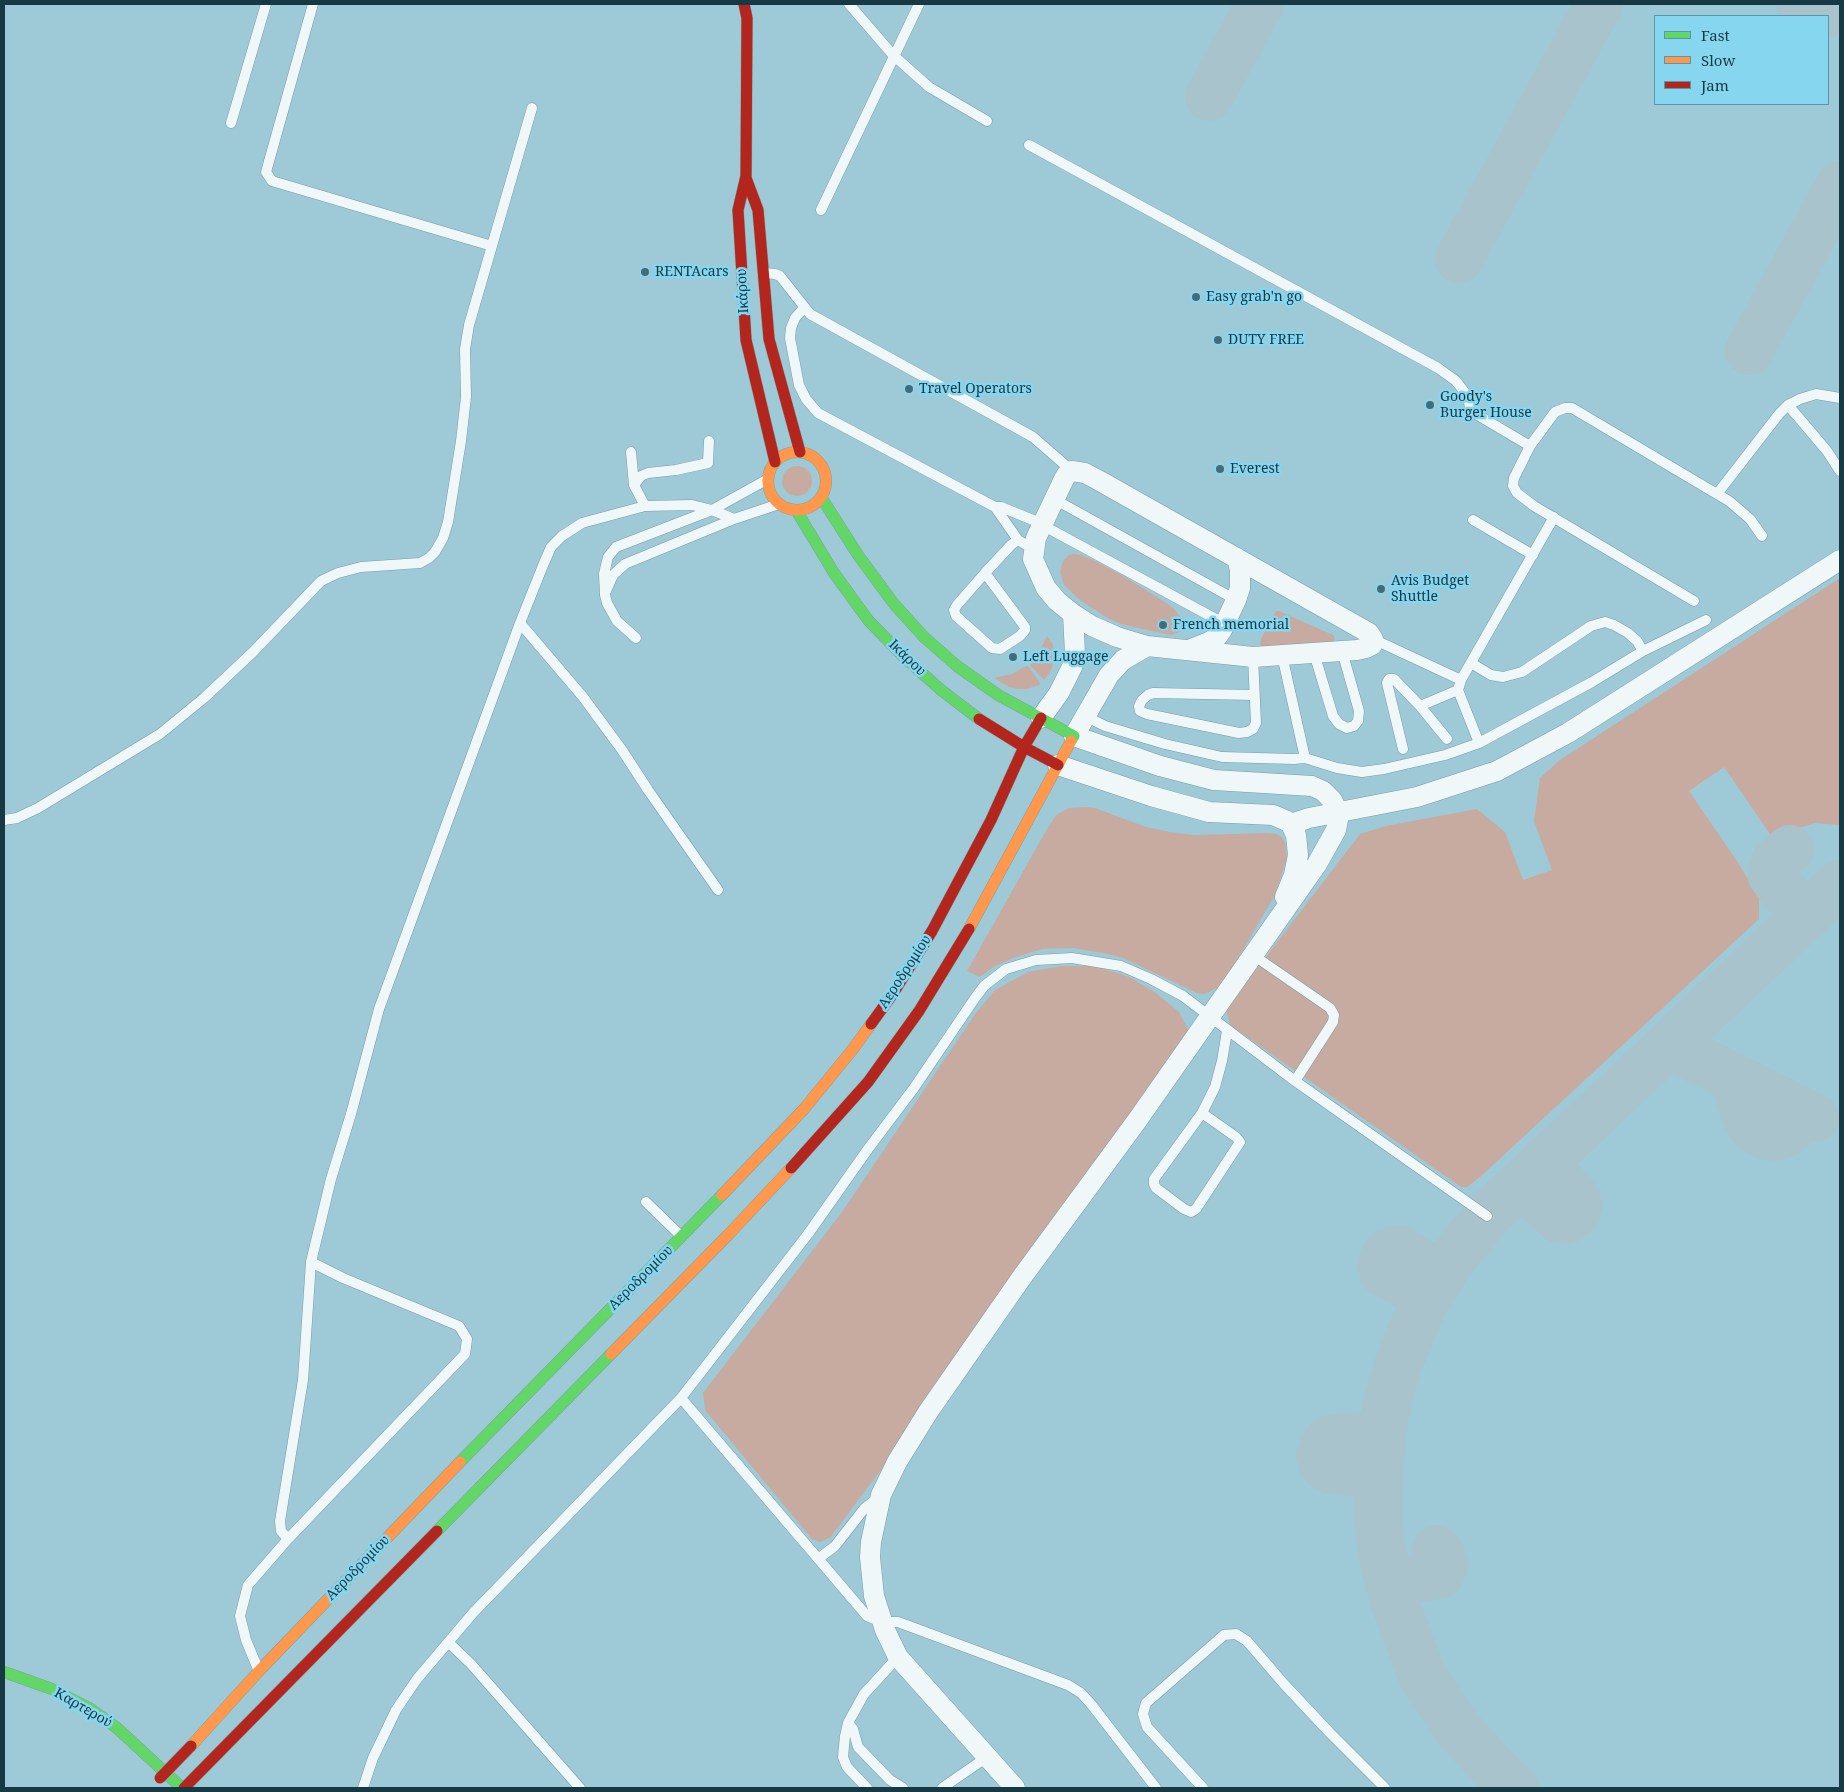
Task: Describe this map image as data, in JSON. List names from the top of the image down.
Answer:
{
  "streets": {
    "main road": ["Ικάρου", "Αεροδρομίου", "Καρτερού"]
  },
  "crossings": [
    ["Ικάρου", "Αεροδρομίου"]
  ],
  "places": [
    "RENTAcars",
    "Easy grab'n go",
    "DUTY FREE",
    "Travel Operators",
    "Goody's Burger House",
    "Everest",
    "Avis Budget Shuttle",
    "French memorial",
    "Left Luggage"
  ],
  "legend": ["Fast", "Slow", "Jam"]
}
